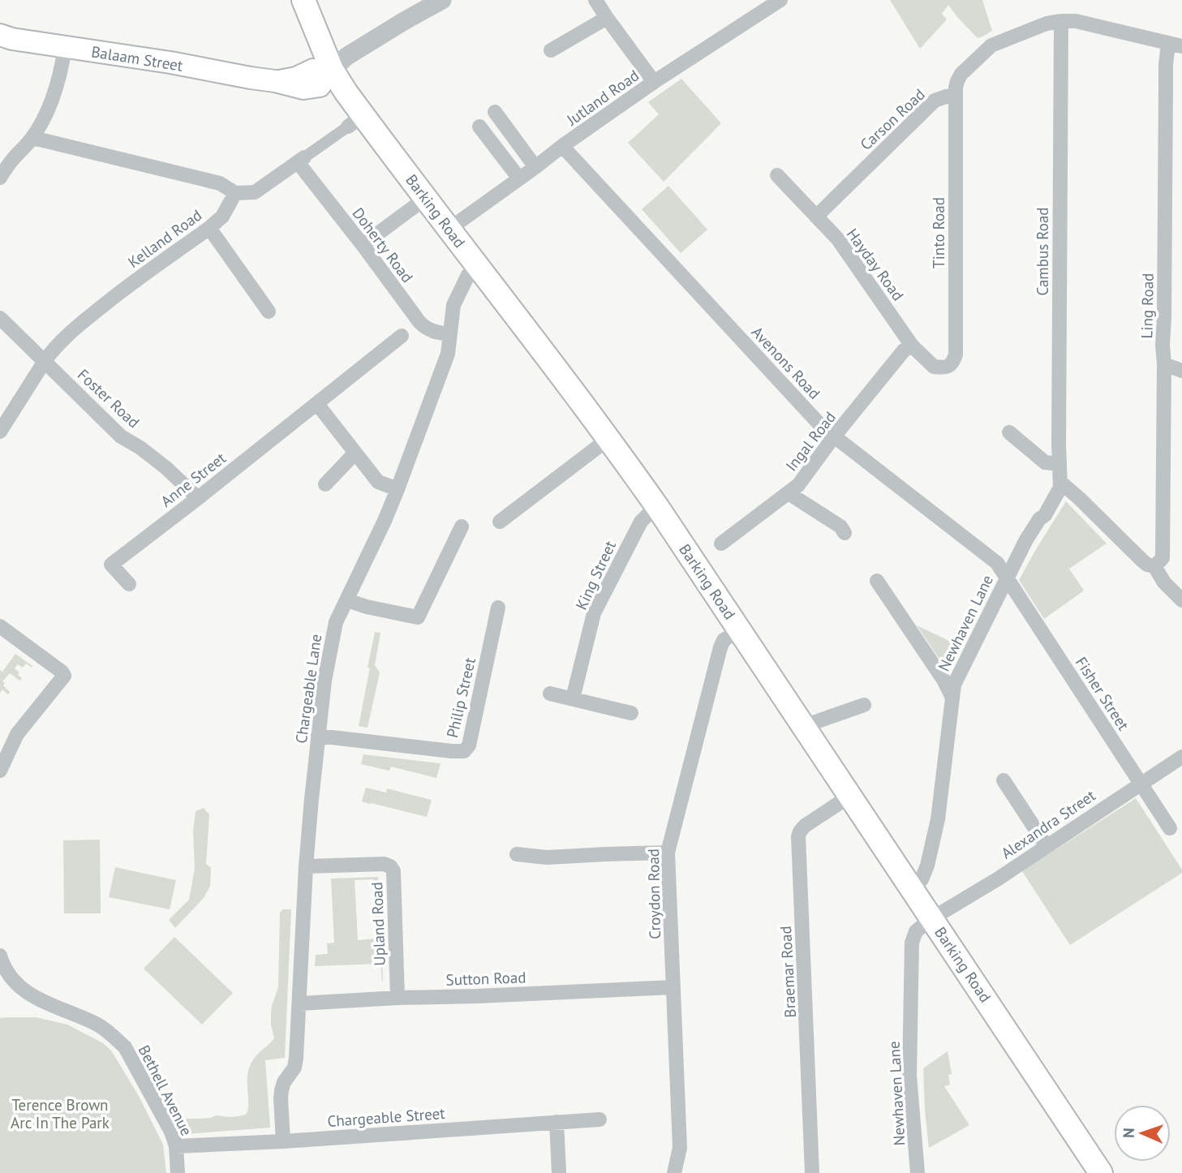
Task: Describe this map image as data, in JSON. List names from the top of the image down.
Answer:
{
  "streets": {
    "main road": ["Balaam Street", "Barking Road"],
    "street": [
      "Jutland Road",
      "Carson Road",
      "Tinto Road",
      "Kelland Road",
      "Doherty Road",
      "Cambus Road",
      "Hayday Road",
      "Ling Road",
      "Avenons Road",
      "Foster Road",
      "Ingal Road",
      "Anne Street",
      "King Street",
      "Newhaven Lane",
      "Chargeable Lane",
      "Fisher Street",
      "Philip Street",
      "Alexandra Street",
      "Croydon Road",
      "Upland Road",
      "Braemar Road",
      "Sutton Road",
      "Bethell Avenue",
      "Chargeable Street"
    ]
  },
  "crossings": [
    ["Balaam Street", "Barking Road"],
    ["Jutland Road", "Barking Road"],
    ["Jutland Road", "Avenons Road"],
    ["Carson Road", "Tinto Road"],
    ["Carson Road", "Hayday Road"],
    ["Barking Road", "King Street"],
    ["Barking Road", "Newhaven Lane"],
    ["Barking Road", "Chargeable Lane"],
    ["Barking Road", "Alexandra Street"],
    ["Barking Road", "Croydon Road"],
    ["Barking Road", "Braemar Road"],
    ["Tinto Road", "Hayday Road"],
    ["Kelland Road", "Foster Road"],
    ["Doherty Road", "Chargeable Lane"],
    ["Cambus Road", "Newhaven Lane"],
    ["Hayday Road", "Ingal Road"],
    ["Avenons Road", "Ingal Road"],
    ["Avenons Road", "Newhaven Lane"],
    ["Avenons Road", "Fisher Street"],
    ["Foster Road", "Anne Street"],
    ["Newhaven Lane", "Fisher Street"],
    ["Newhaven Lane", "Alexandra Street"],
    ["Chargeable Lane", "Philip Street"],
    ["Chargeable Lane", "Upland Road"],
    ["Chargeable Lane", "Sutton Road"],
    ["Chargeable Lane", "Chargeable Street"],
    ["Fisher Street", "Alexandra Street"],
    ["Croydon Road", "Sutton Road"],
    ["Upland Road", "Sutton Road"],
    ["Bethell Avenue", "Chargeable Street"]
  ],
  "parks": ["Terence Brown Arc In The Park"],
  "north": "left"
}
